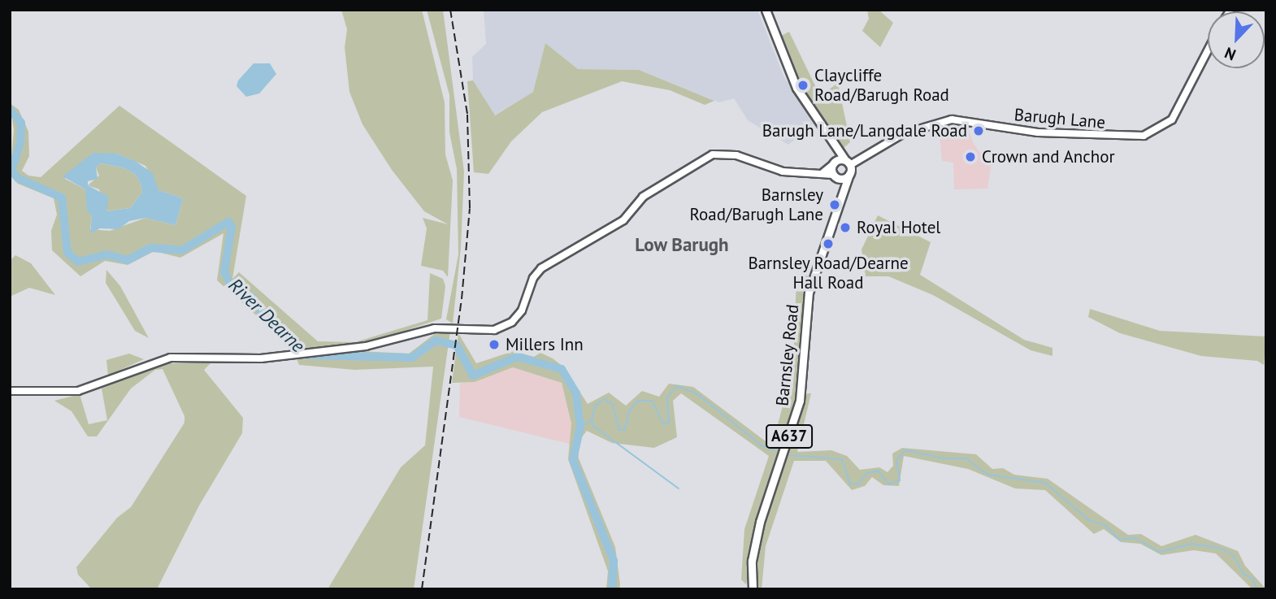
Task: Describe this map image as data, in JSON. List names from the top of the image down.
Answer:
{
  "streets": {
    "highway": ["Barnsley Road", "A637"],
    "main road": ["Barugh Lane"]
  },
  "crossings": [
    ["Barugh Lane", "Barnsley Road"],
    ["Barugh Lane", "A637"],
    ["Barnsley Road", "A637"]
  ],
  "districts": ["Low Barugh"],
  "water": ["River Dearne"],
  "places": [
    "Claycliffe Road/Barugh Road",
    "Barugh Lane/Langdale Road",
    "Crown and Anchor",
    "Barnsley Road/Barugh Lane",
    "Royal Hotel",
    "Barnsley Road/Dearne Hall Road",
    "Millers Inn"
  ],
  "north": "bottom left"
}
